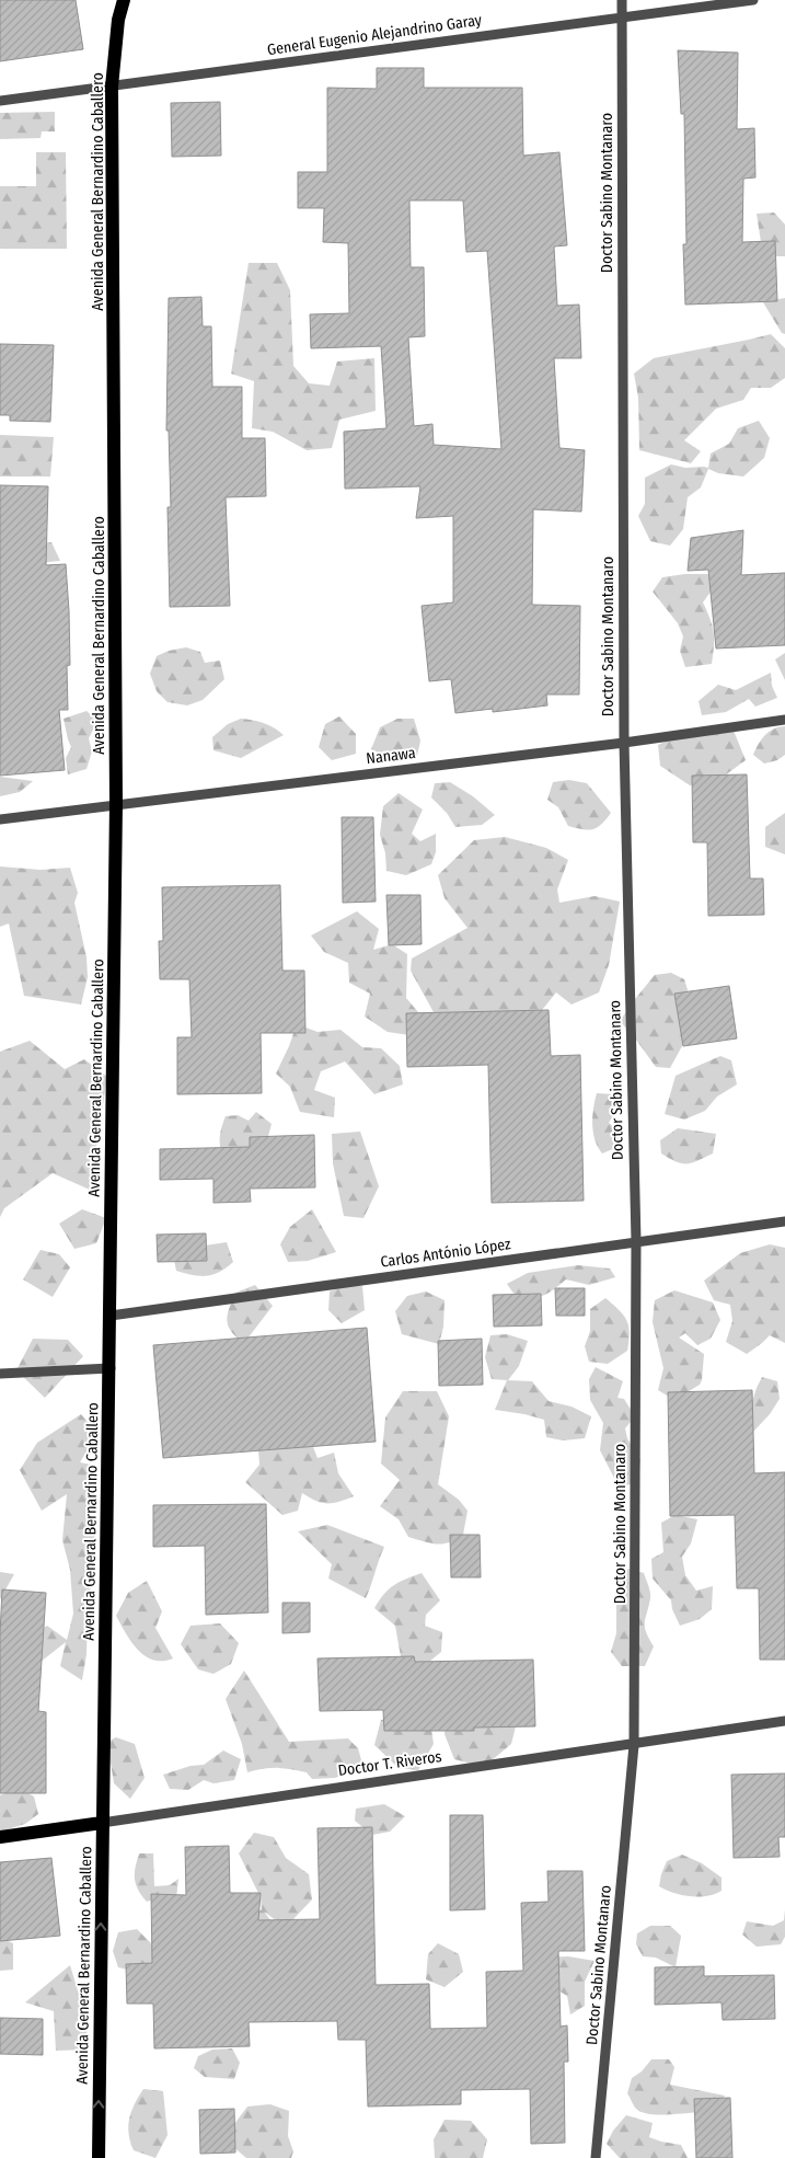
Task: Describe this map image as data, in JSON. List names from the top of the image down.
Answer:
{
  "streets": {
    "main road": ["Avenida General Bernardino Caballero", "Doctor T. Riveros"],
    "street": [
      "General Eugenio Alejandrino Garay",
      "Doctor Sabino Montanaro",
      "Nanawa",
      "Carlos António López"
    ]
  },
  "crossings": [
    ["General Eugenio Alejandrino Garay", "Avenida General Bernardino Caballero"],
    ["General Eugenio Alejandrino Garay", "Doctor Sabino Montanaro"],
    ["Avenida General Bernardino Caballero", "Nanawa"],
    ["Avenida General Bernardino Caballero", "Carlos António López"],
    ["Avenida General Bernardino Caballero", "Doctor T. Riveros"],
    ["Doctor Sabino Montanaro", "Nanawa"],
    ["Doctor Sabino Montanaro", "Carlos António López"],
    ["Doctor Sabino Montanaro", "Doctor T. Riveros"]
  ]
}
